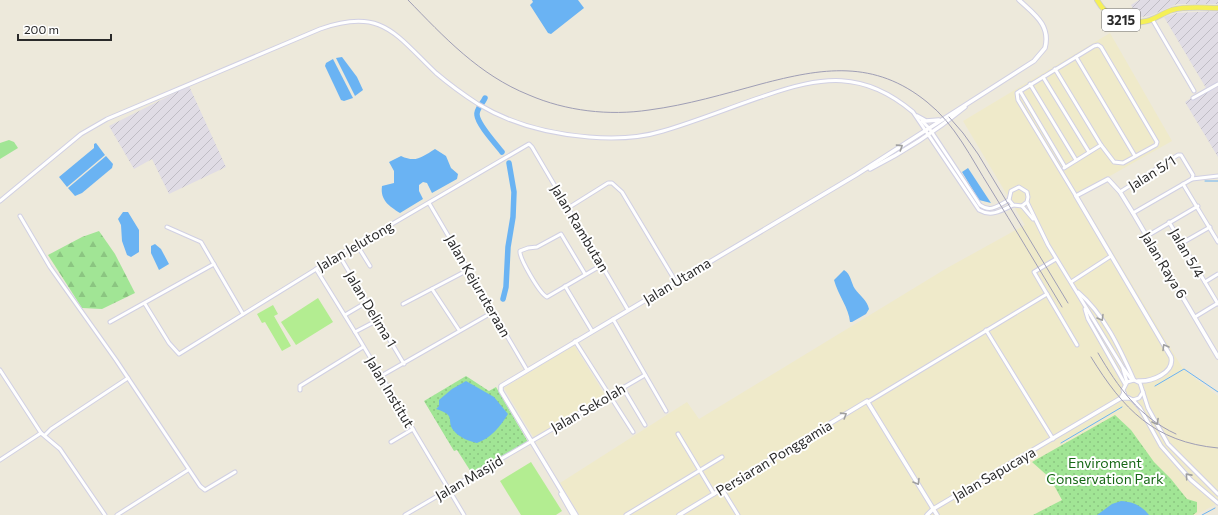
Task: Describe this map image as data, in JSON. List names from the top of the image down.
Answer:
{
  "streets": {
    "main road": ["3215"],
    "street": [
      "Jalan 5/1",
      "Jalan Rambutan",
      "Jalan Jelutong",
      "Jalan 5/4",
      "Jalan Raya 6",
      "Jalan Utama",
      "Jalan Kejuruteraan",
      "Jalan Delima 1",
      "Jalan Institut",
      "Jalan Sekolah",
      "Persiaran Ponggamia",
      "Jalan Sapucaya",
      "Jalan Masjid"
    ]
  },
  "crossings": [
    ["Jalan 5/1", "Jalan Raya 6"],
    ["Jalan Rambutan", "Jalan Jelutong"],
    ["Jalan Rambutan", "Jalan Utama"],
    ["Jalan Jelutong", "Jalan Kejuruteraan"],
    ["Jalan Jelutong", "Jalan Delima 1"],
    ["Jalan Jelutong", "Jalan Institut"],
    ["Jalan Utama", "Jalan Kejuruteraan"],
    ["Jalan Utama", "Jalan Sekolah"],
    ["Jalan Utama", "Jalan Masjid"],
    ["Jalan Institut", "Jalan Masjid"],
    ["Jalan Sekolah", "Jalan Masjid"]
  ],
  "one_way": ["Persiaran Ponggamia"],
  "parks": ["Enviroment Conservation Park"],
  "scale_bar": "200 m"
}
